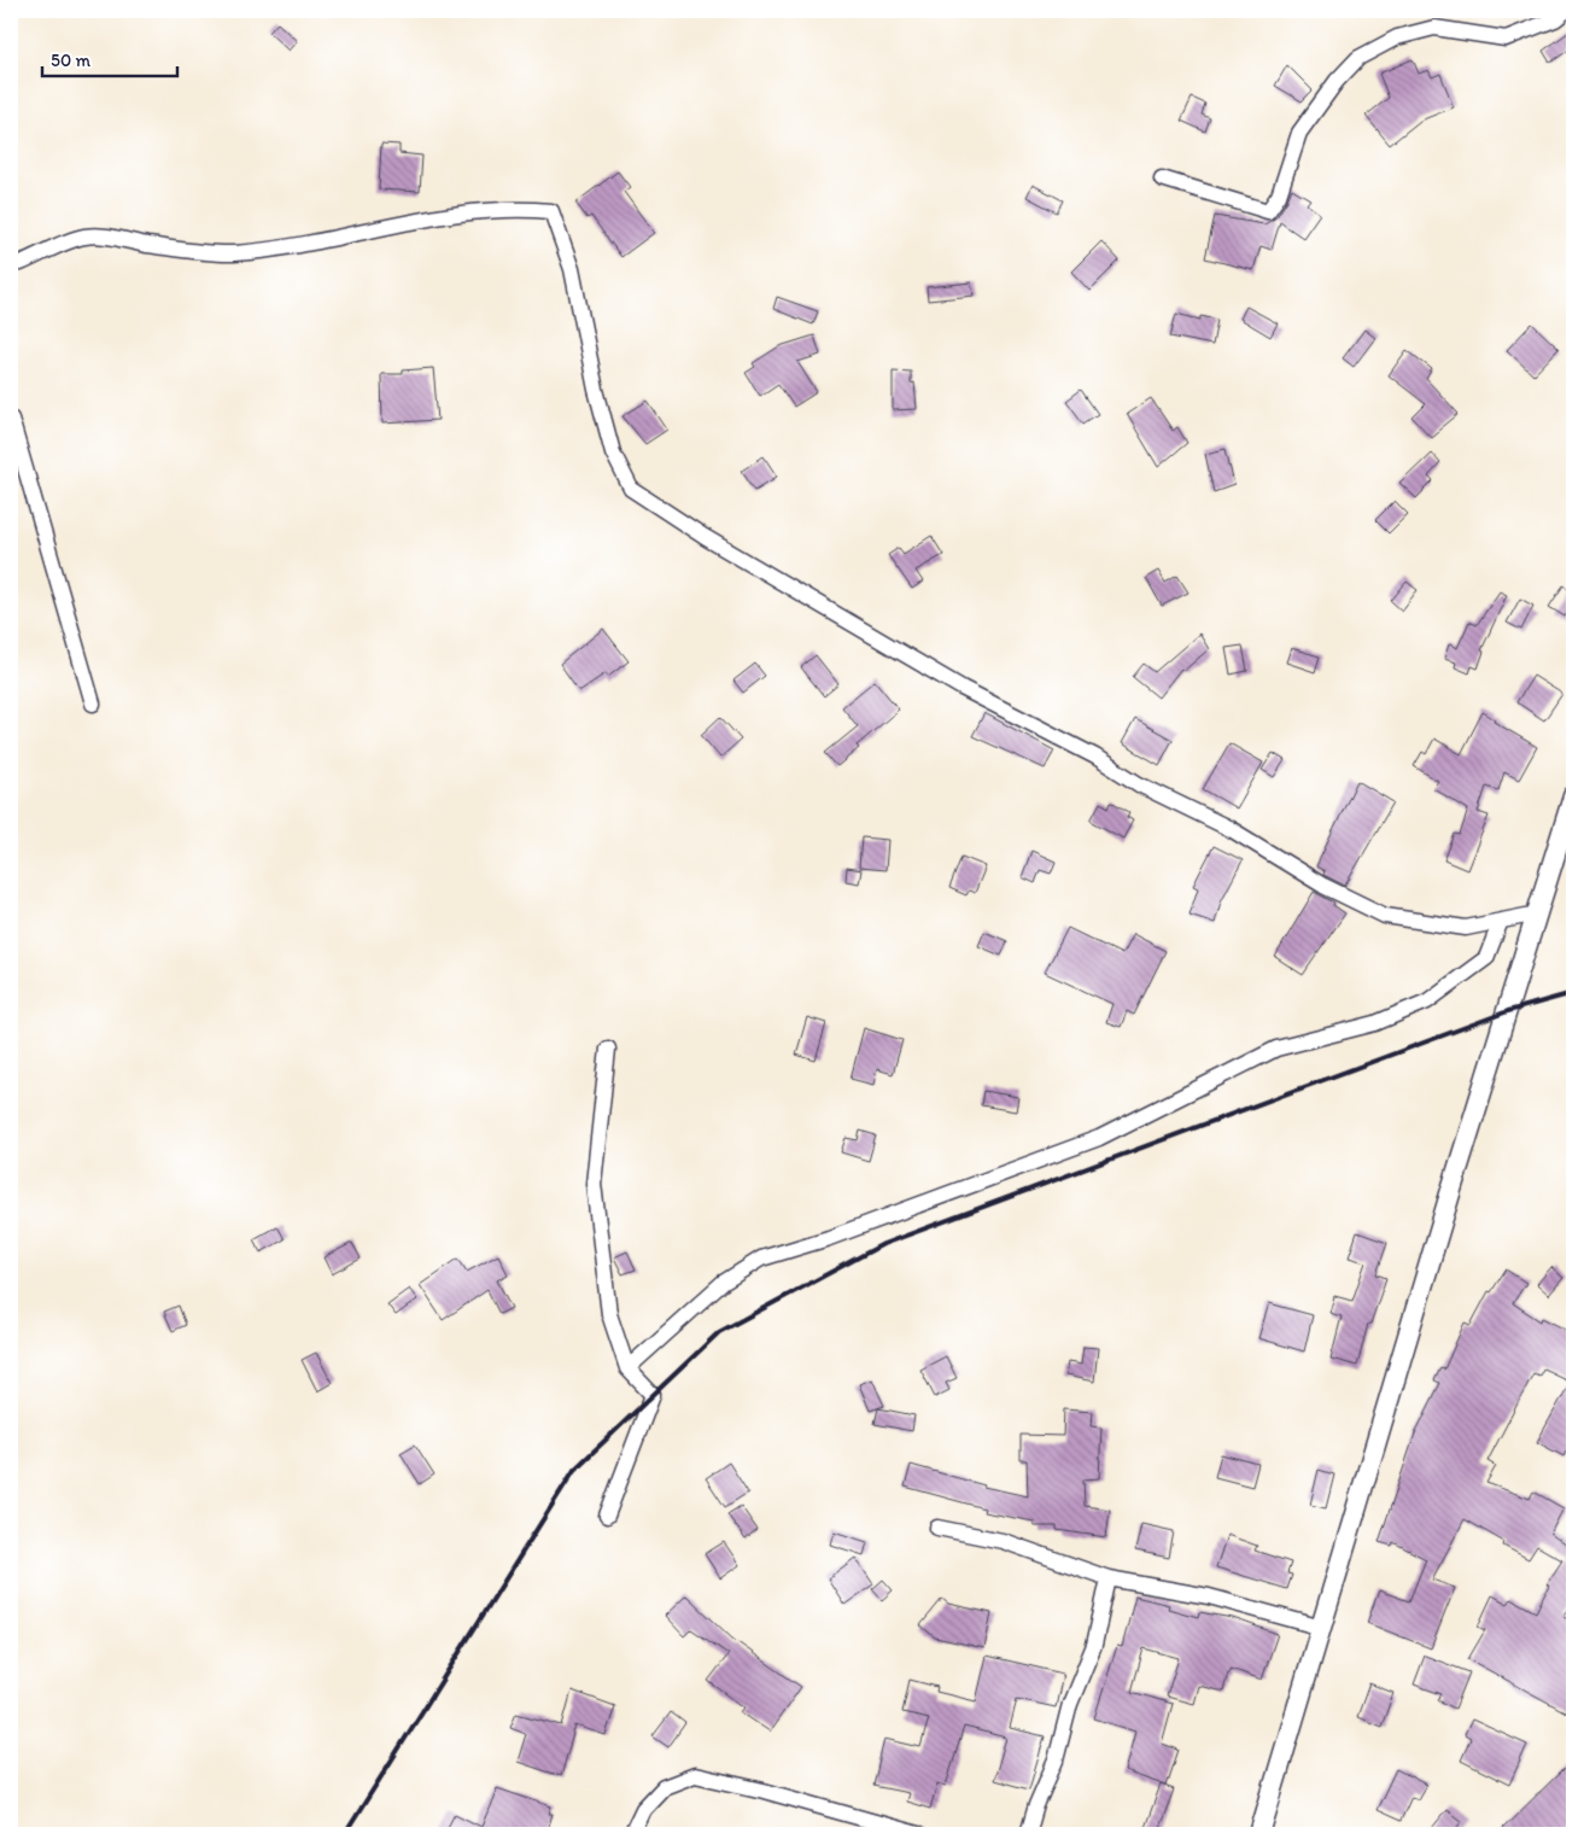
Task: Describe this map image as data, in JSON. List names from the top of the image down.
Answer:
{
  "scale_bar": "50 m"
}
